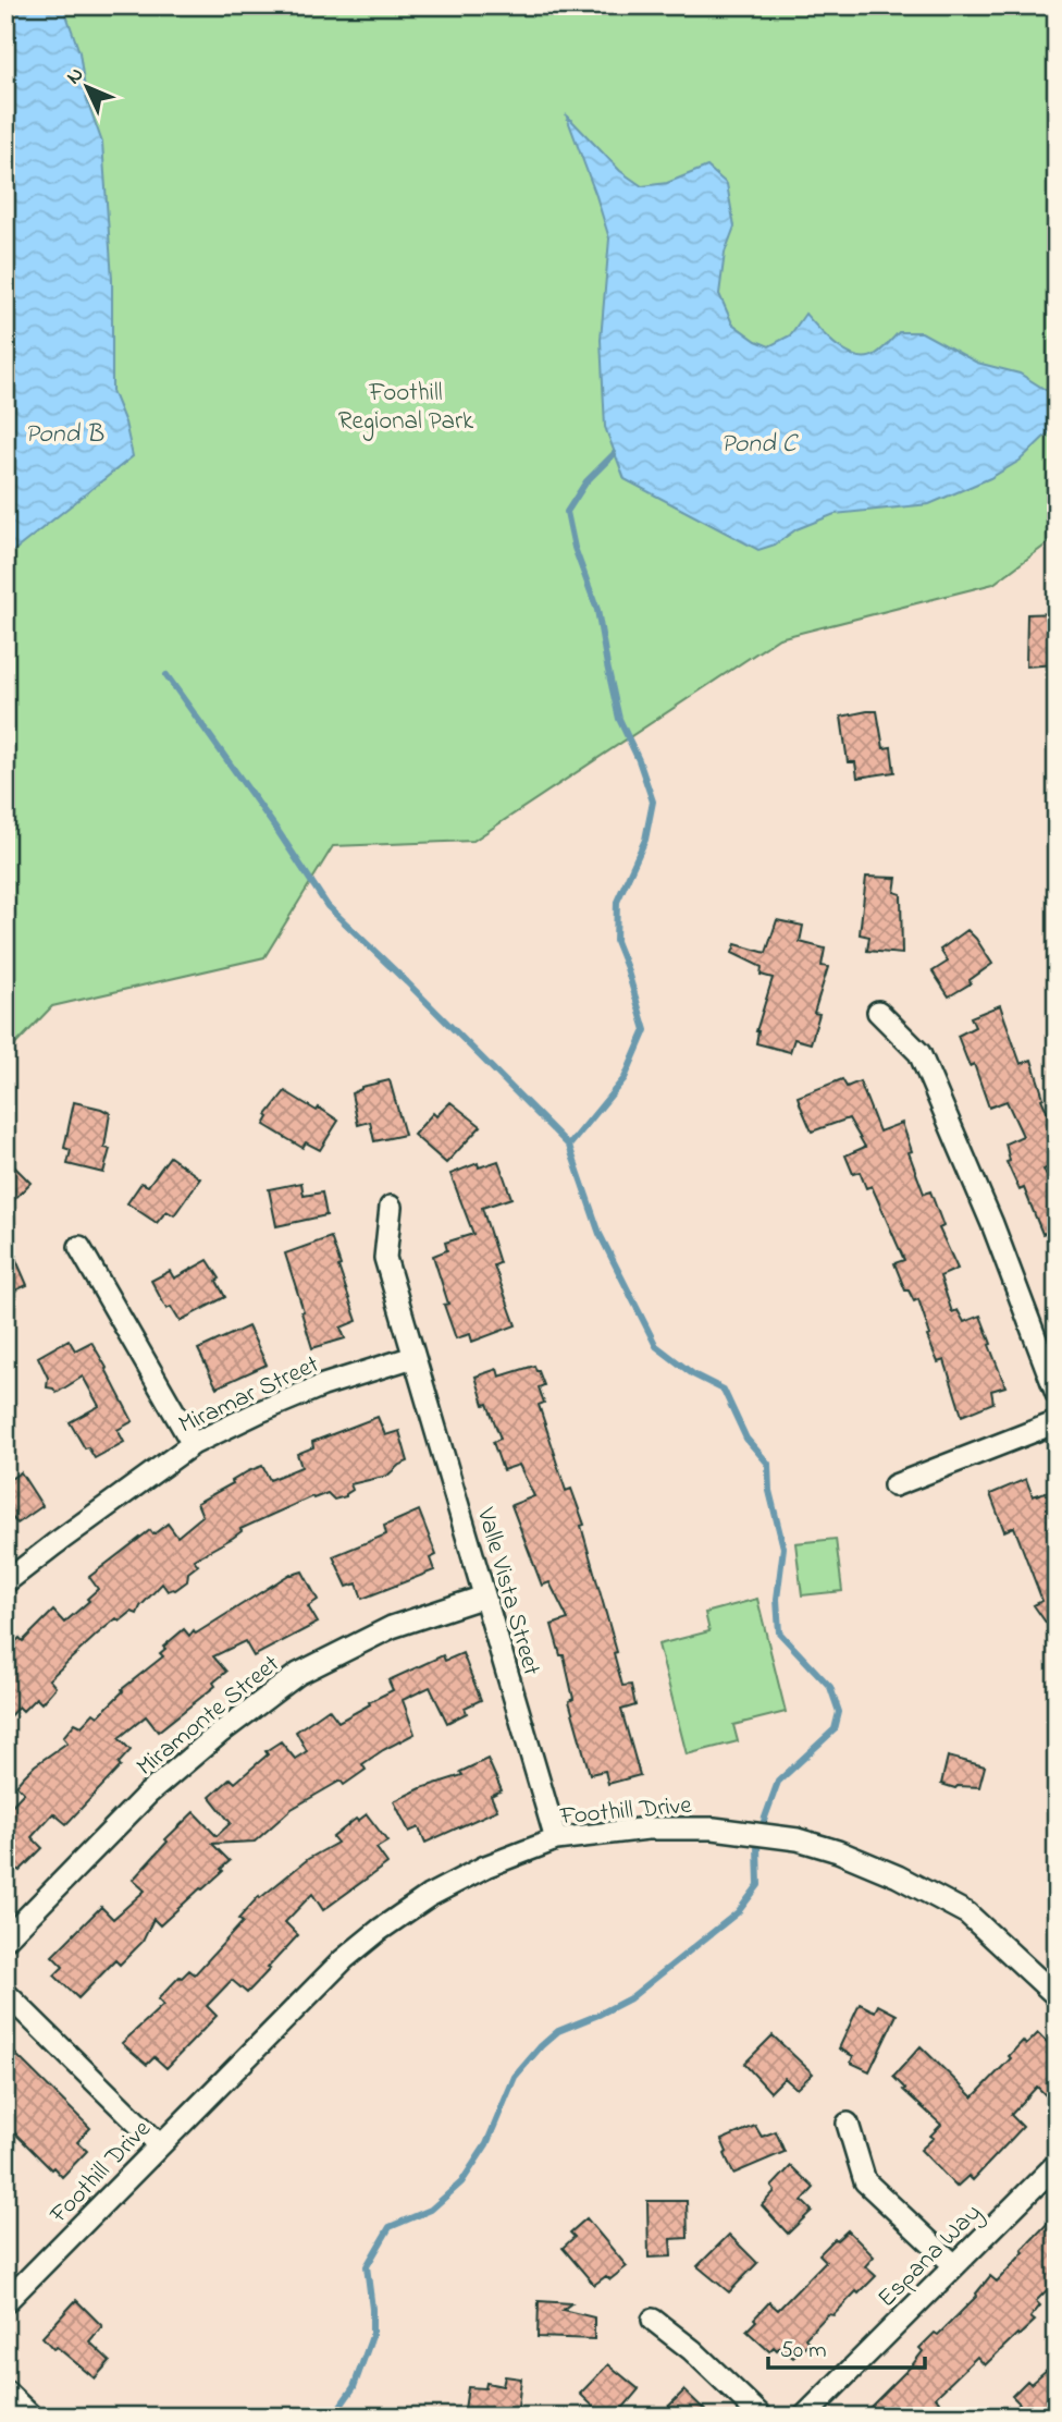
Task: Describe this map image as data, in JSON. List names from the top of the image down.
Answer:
{
  "streets": {
    "street": [
      "Miramar Street",
      "Valle Vista Street",
      "Miramonte Street",
      "Foothill Drive",
      "Espana Way"
    ]
  },
  "crossings": [
    ["Miramar Street", "Valle Vista Street"],
    ["Valle Vista Street", "Miramonte Street"],
    ["Valle Vista Street", "Foothill Drive"]
  ],
  "water": ["Pond B", "Pond C"],
  "parks": ["Foothill Regional Park"],
  "scale_bar": "50 m",
  "north": "top left"
}
